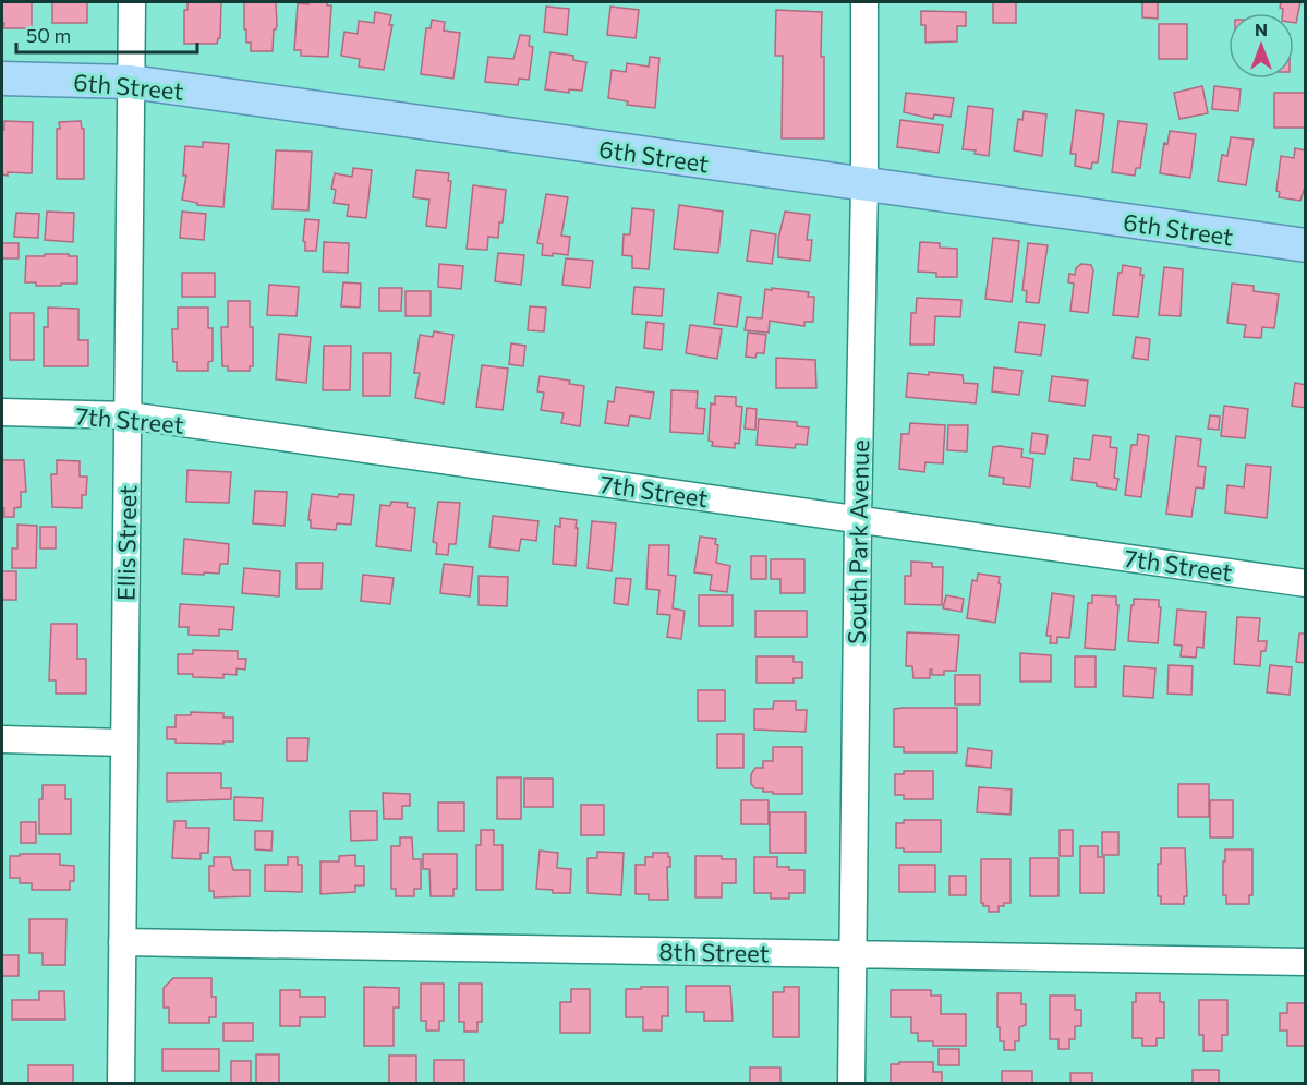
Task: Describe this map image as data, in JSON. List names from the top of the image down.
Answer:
{
  "streets": {
    "main road": ["6th Street"],
    "street": [
      "7th Street",
      "South Park Avenue",
      "Ellis Street",
      "8th Street"
    ]
  },
  "crossings": [
    ["6th Street", "South Park Avenue"],
    ["6th Street", "Ellis Street"],
    ["7th Street", "South Park Avenue"],
    ["7th Street", "Ellis Street"],
    ["South Park Avenue", "8th Street"],
    ["Ellis Street", "8th Street"]
  ],
  "scale_bar": "50 m",
  "north": "top"
}
